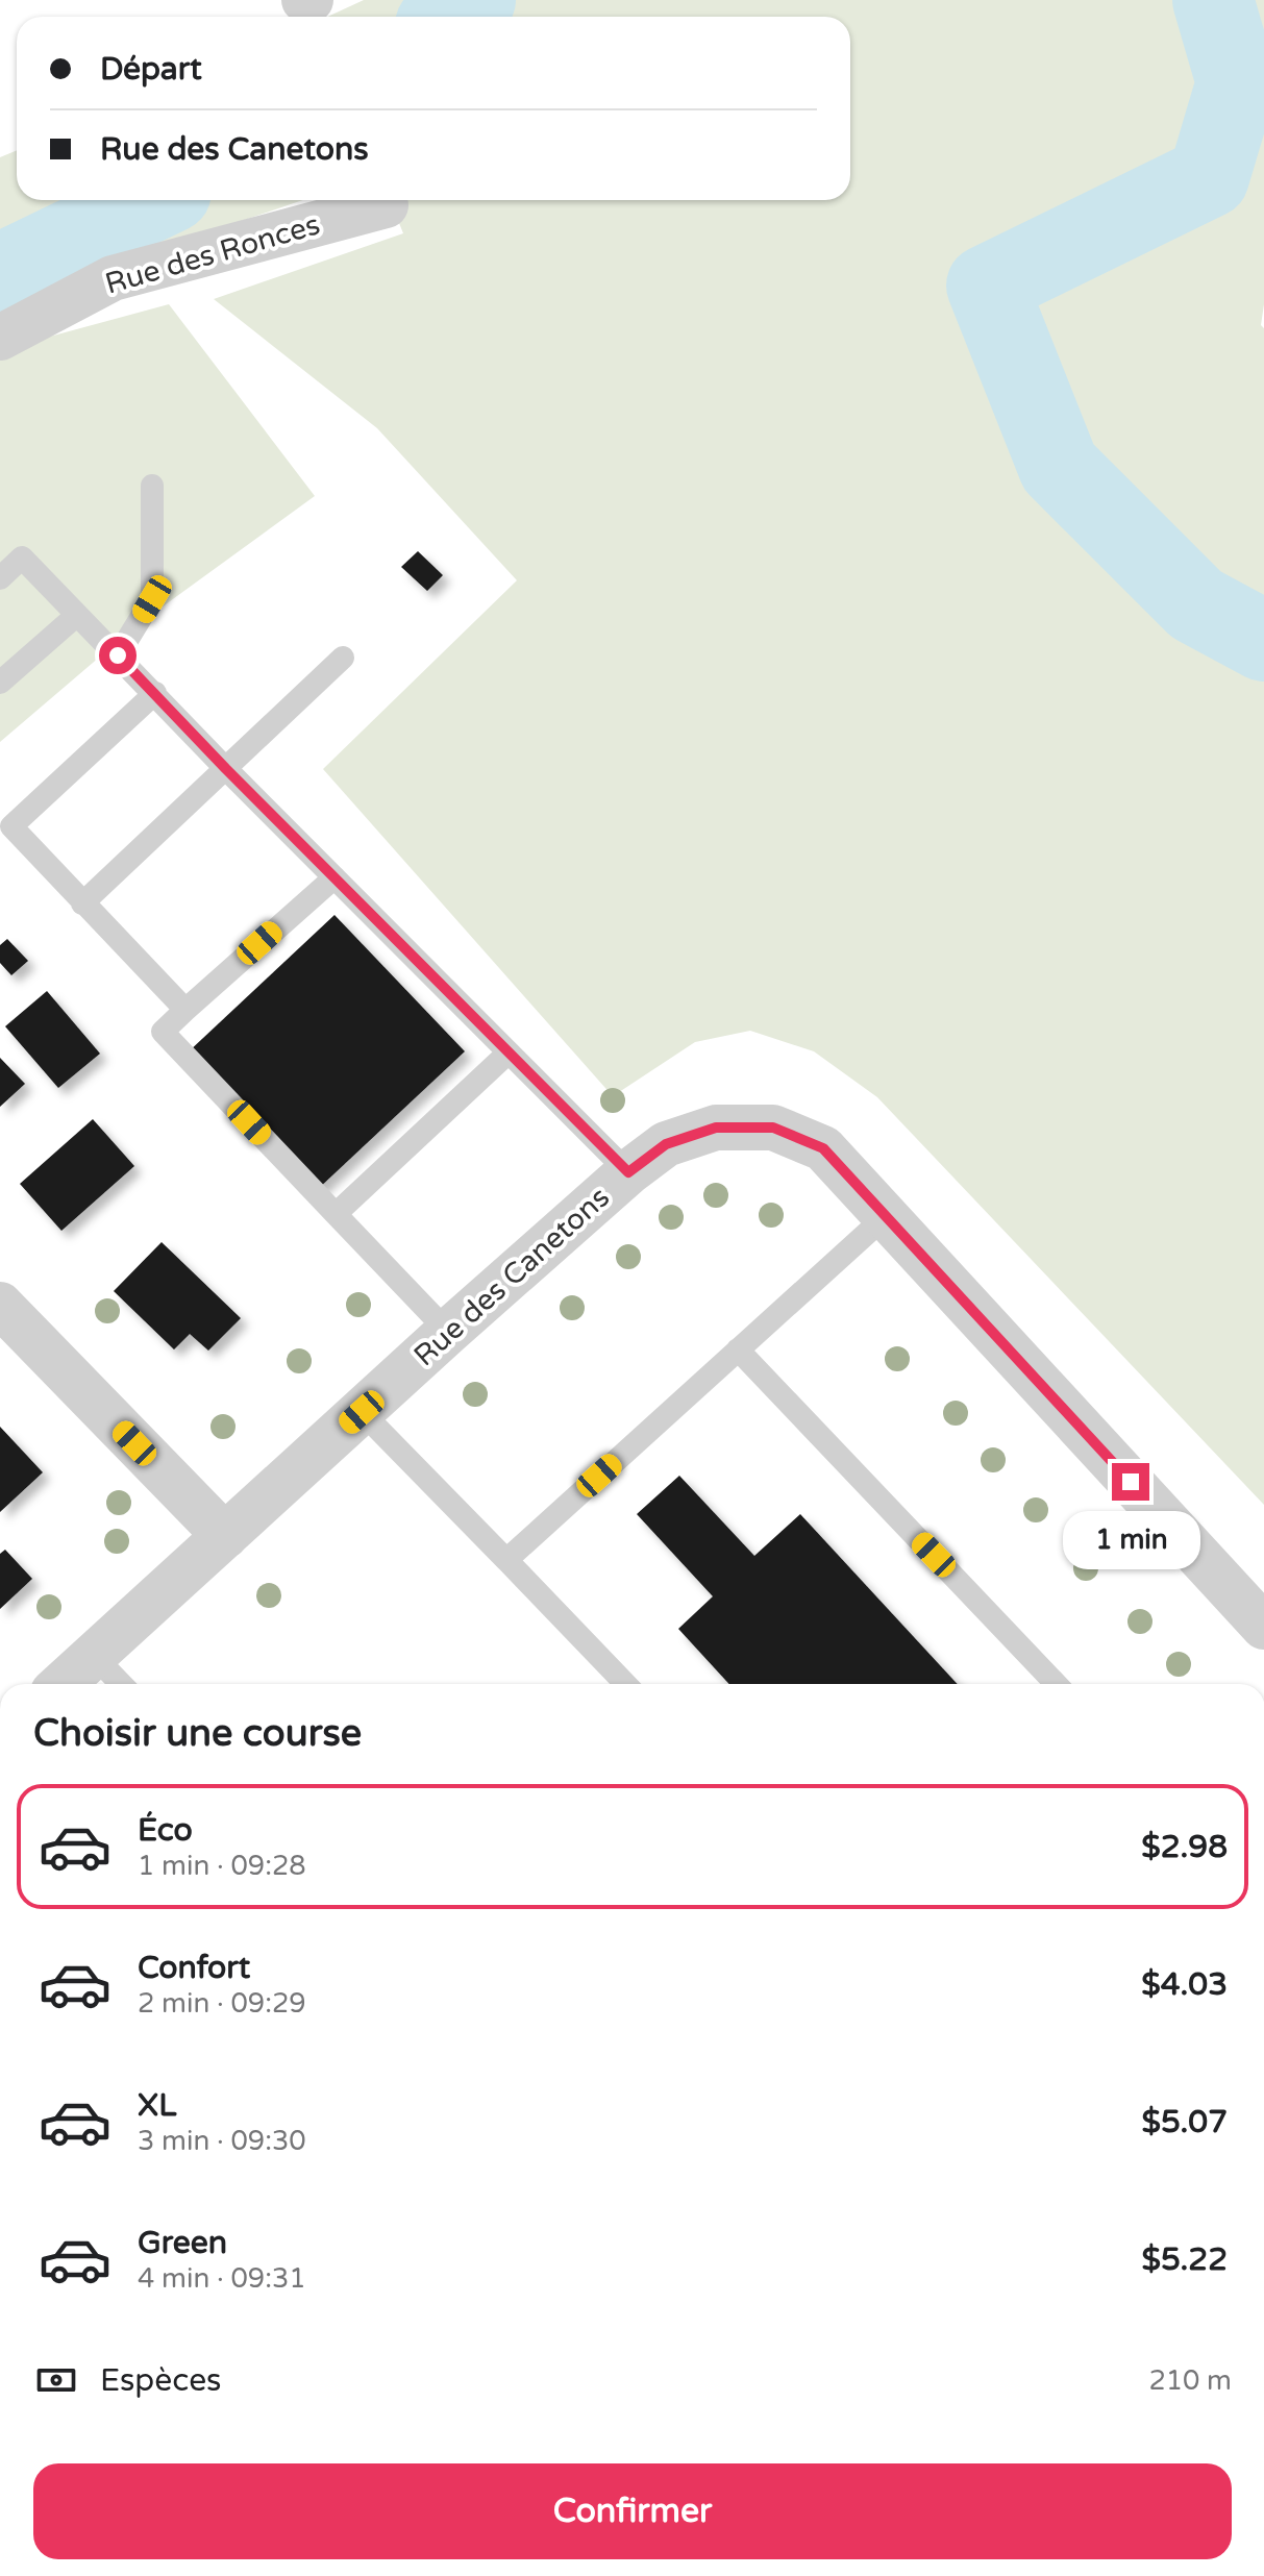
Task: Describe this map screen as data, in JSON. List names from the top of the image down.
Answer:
{
  "streets": {
    "street": ["Rue des Ronces", "Rue des Canetons"]
  },
  "page": {
    "banner": ["Départ", "Rue des Canetons"],
    "bubble": "1 min",
    "heading": "Choisir une course",
    "list": [
      {
        "name": "Éco",
        "note": "1 min · 09:28",
        "value": "$2.98"
      },
      {
        "name": "Confort",
        "note": "2 min · 09:29",
        "value": "$4.03"
      },
      {
        "name": "XL",
        "note": "3 min · 09:30",
        "value": "$5.07"
      },
      {
        "name": "Green",
        "note": "4 min · 09:31",
        "value": "$5.22"
      }
    ],
    "pay": ["Espèces", "210 m"],
    "buttons": "Confirmer"
  }
}
